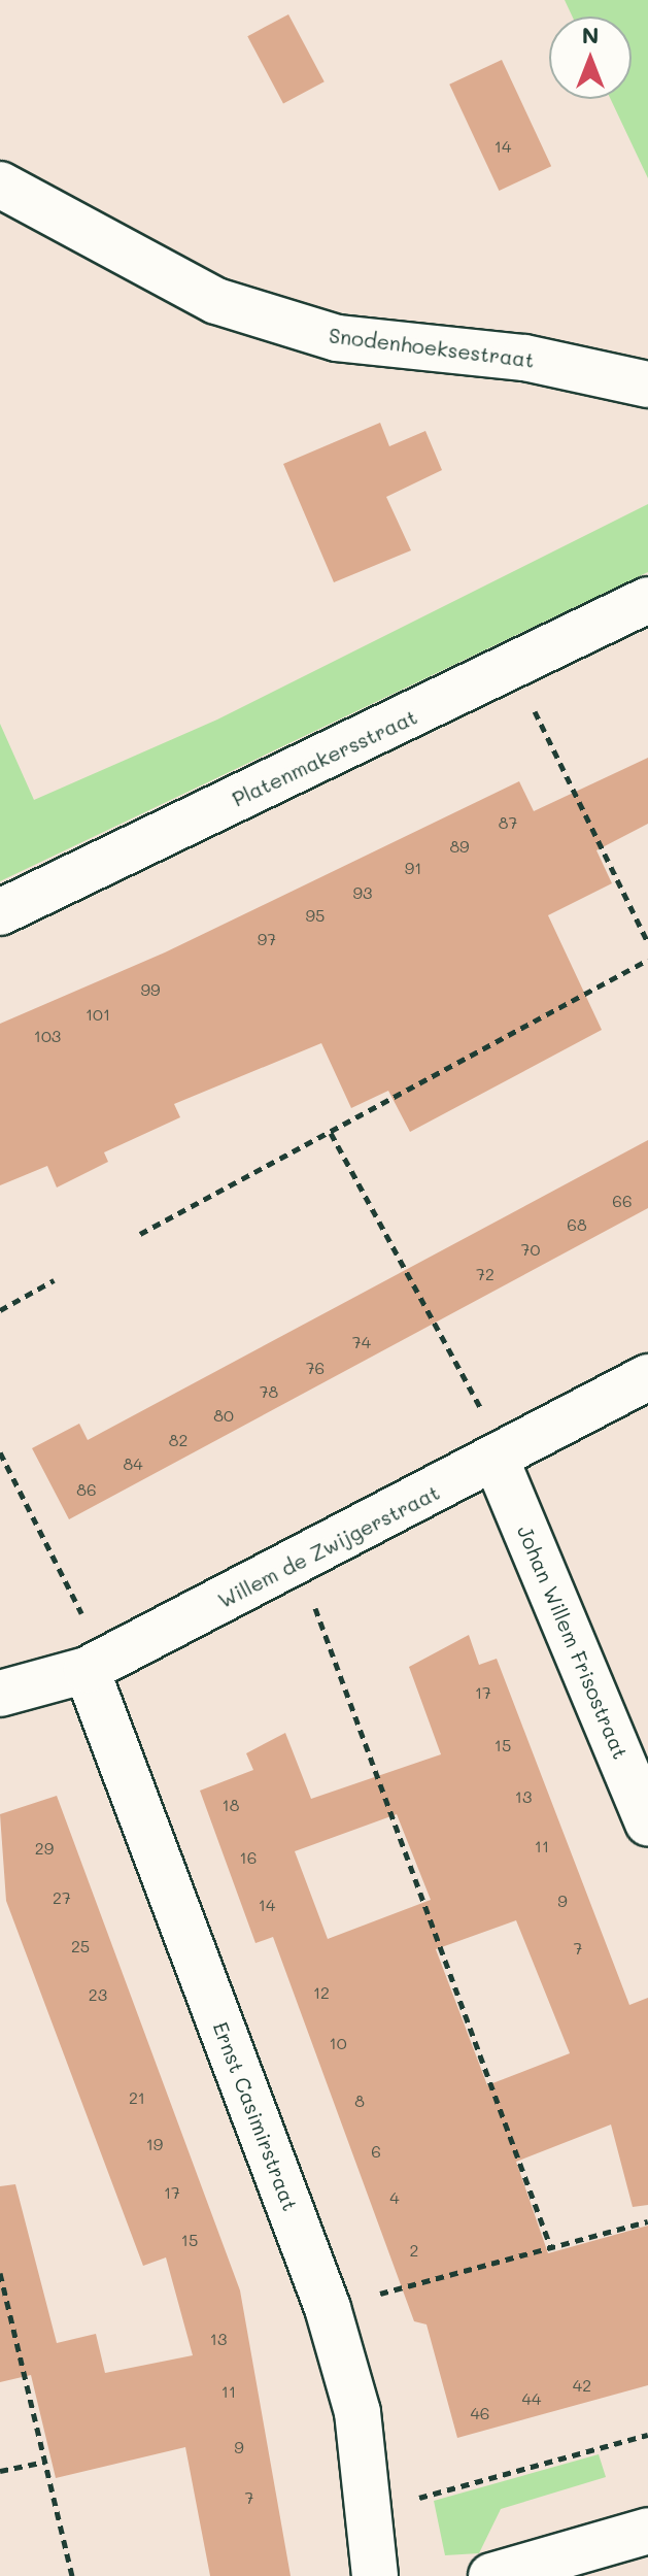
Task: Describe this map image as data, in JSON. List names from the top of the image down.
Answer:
{
  "streets": {
    "street": [
      "Snodenhoeksestraat",
      "Platenmakersstraat",
      "Willem de Zwijgerstraat",
      "Johan Willem Frisostraat",
      "Ernst Casimirstraat"
    ]
  },
  "crossings": [
    ["Willem de Zwijgerstraat", "Johan Willem Frisostraat"],
    ["Willem de Zwijgerstraat", "Ernst Casimirstraat"]
  ],
  "house_numbers": [
    "14",
    "87",
    "89",
    "91",
    "93",
    "95",
    "97",
    "99",
    "101",
    "103",
    "66",
    "68",
    "70",
    "72",
    "74",
    "76",
    "78",
    "80",
    "82",
    "84",
    "86",
    "17",
    "15",
    "13",
    "18",
    "11",
    "29",
    "16",
    "27",
    "9",
    "14",
    "25",
    "7",
    "12",
    "23",
    "10",
    "21",
    "8",
    "19",
    "6",
    "17",
    "4",
    "15",
    "2",
    "13",
    "42",
    "11",
    "44",
    "46",
    "9",
    "7"
  ],
  "north": "top"
}
